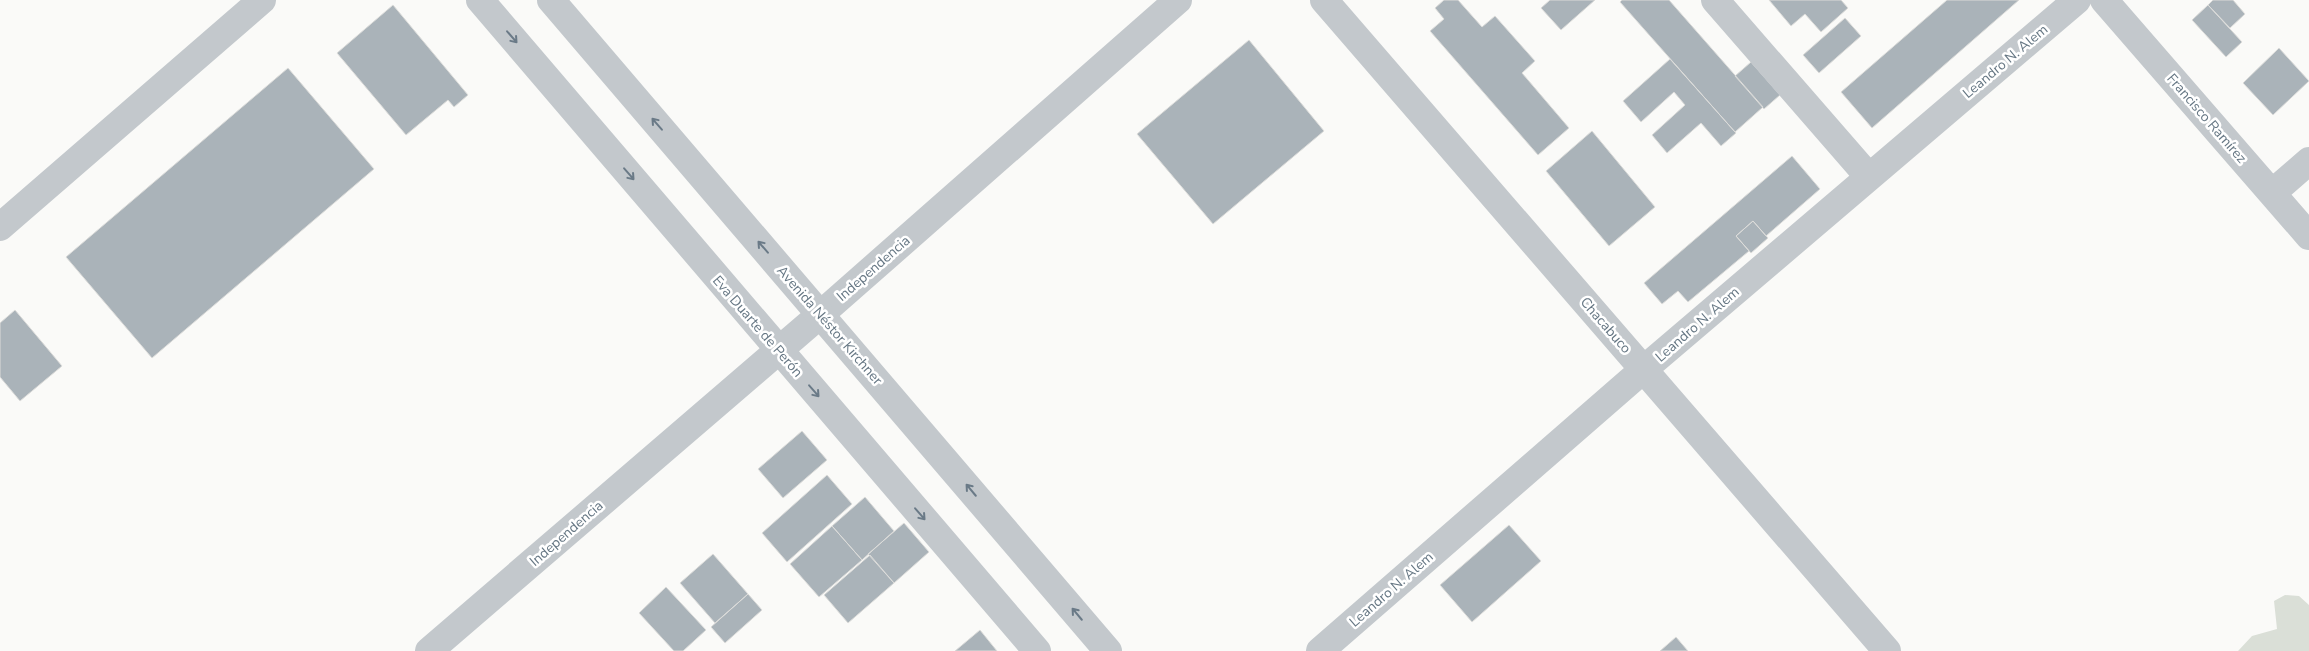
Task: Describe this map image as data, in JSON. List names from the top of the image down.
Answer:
{
  "streets": {
    "street": [
      "Leandro N. Alem",
      "Francisco Ramírez",
      "Independencia",
      "Avenida Néstor Kirchner",
      "Chacabuco",
      "Eva Duarte de Perón"
    ]
  },
  "crossings": [
    ["Leandro N. Alem", "Chacabuco"],
    ["Independencia", "Avenida Néstor Kirchner"],
    ["Independencia", "Eva Duarte de Perón"]
  ],
  "one_way": ["Avenida Néstor Kirchner", "Eva Duarte de Perón"]
}
